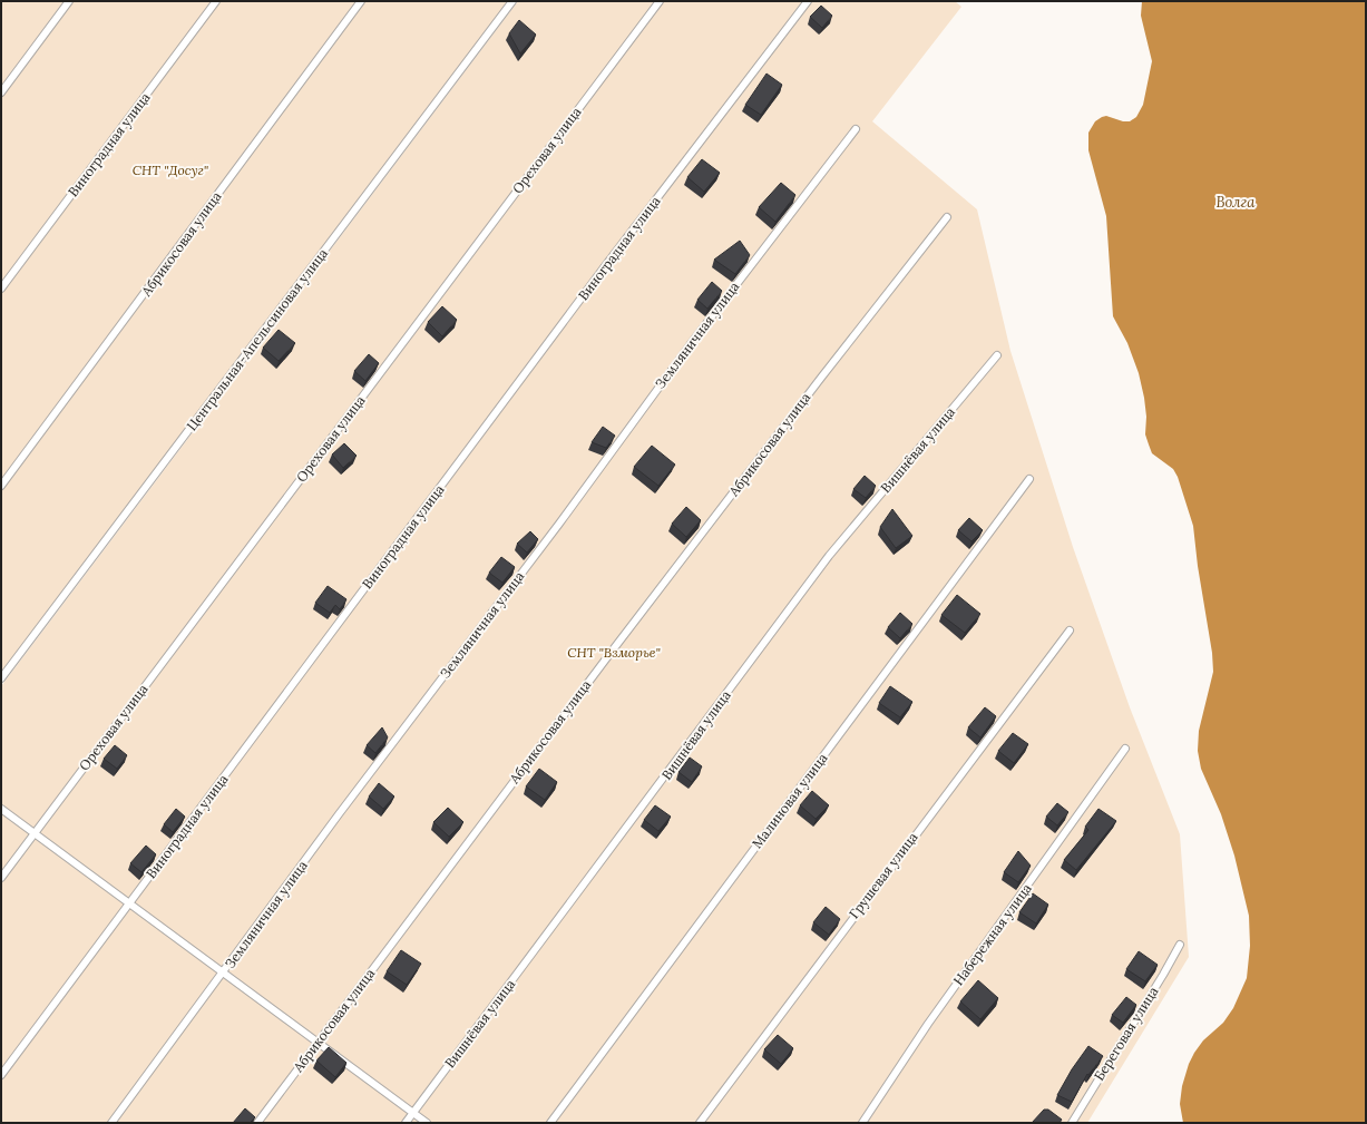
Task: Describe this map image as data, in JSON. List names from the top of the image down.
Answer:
{
  "streets": {
    "lane": [
      "Виноградная улица",
      "Ореховая улица",
      "Абрикосовая улица",
      "Земляничная улица",
      "Центральная-Апельсиновая улица",
      "Вишнёвая улица",
      "Малиновая улица",
      "Грушевая улица",
      "Набережная улица",
      "Береговая улица"
    ]
  },
  "water": ["Волга"],
  "parks": ["СНТ \"Досуг\"", "СНТ \"Взморье\""]
}
